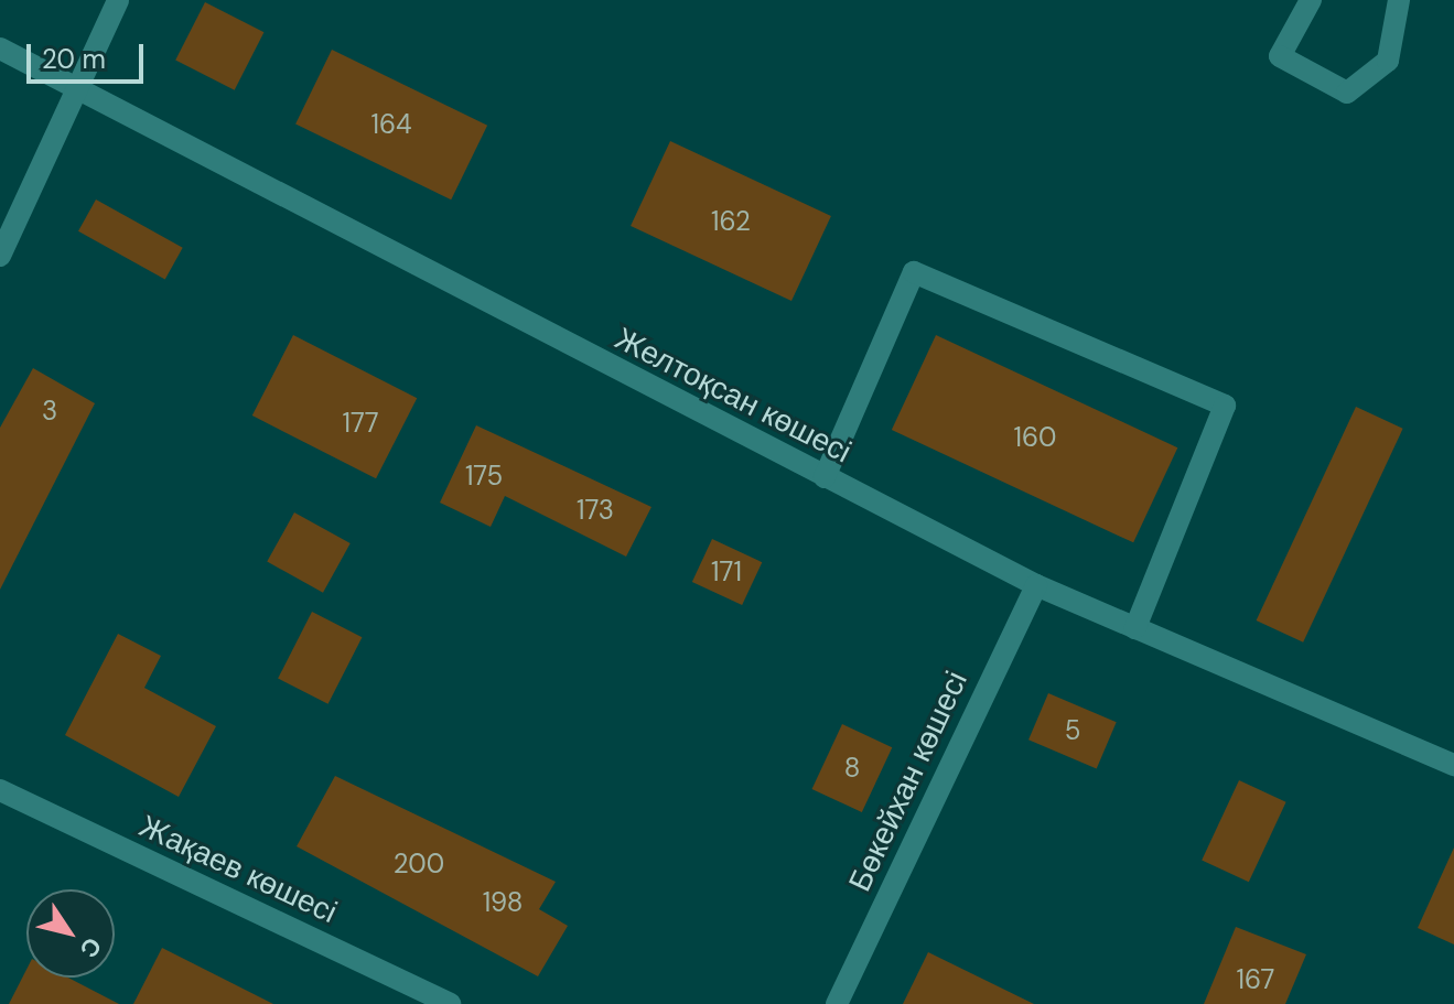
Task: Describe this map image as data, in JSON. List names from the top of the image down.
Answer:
{
  "streets": {
    "street": ["Желтоқсан көшесі", "Бөкейхан көшесі", "Жақаев көшесі"]
  },
  "crossings": [
    ["Желтоқсан көшесі", "Бөкейхан көшесі"]
  ],
  "house_numbers": [
    "164",
    "162",
    "3",
    "177",
    "160",
    "175",
    "173",
    "171",
    "5",
    "8",
    "200",
    "198",
    "167"
  ],
  "scale_bar": "20 m",
  "north": "bottom right"
}
